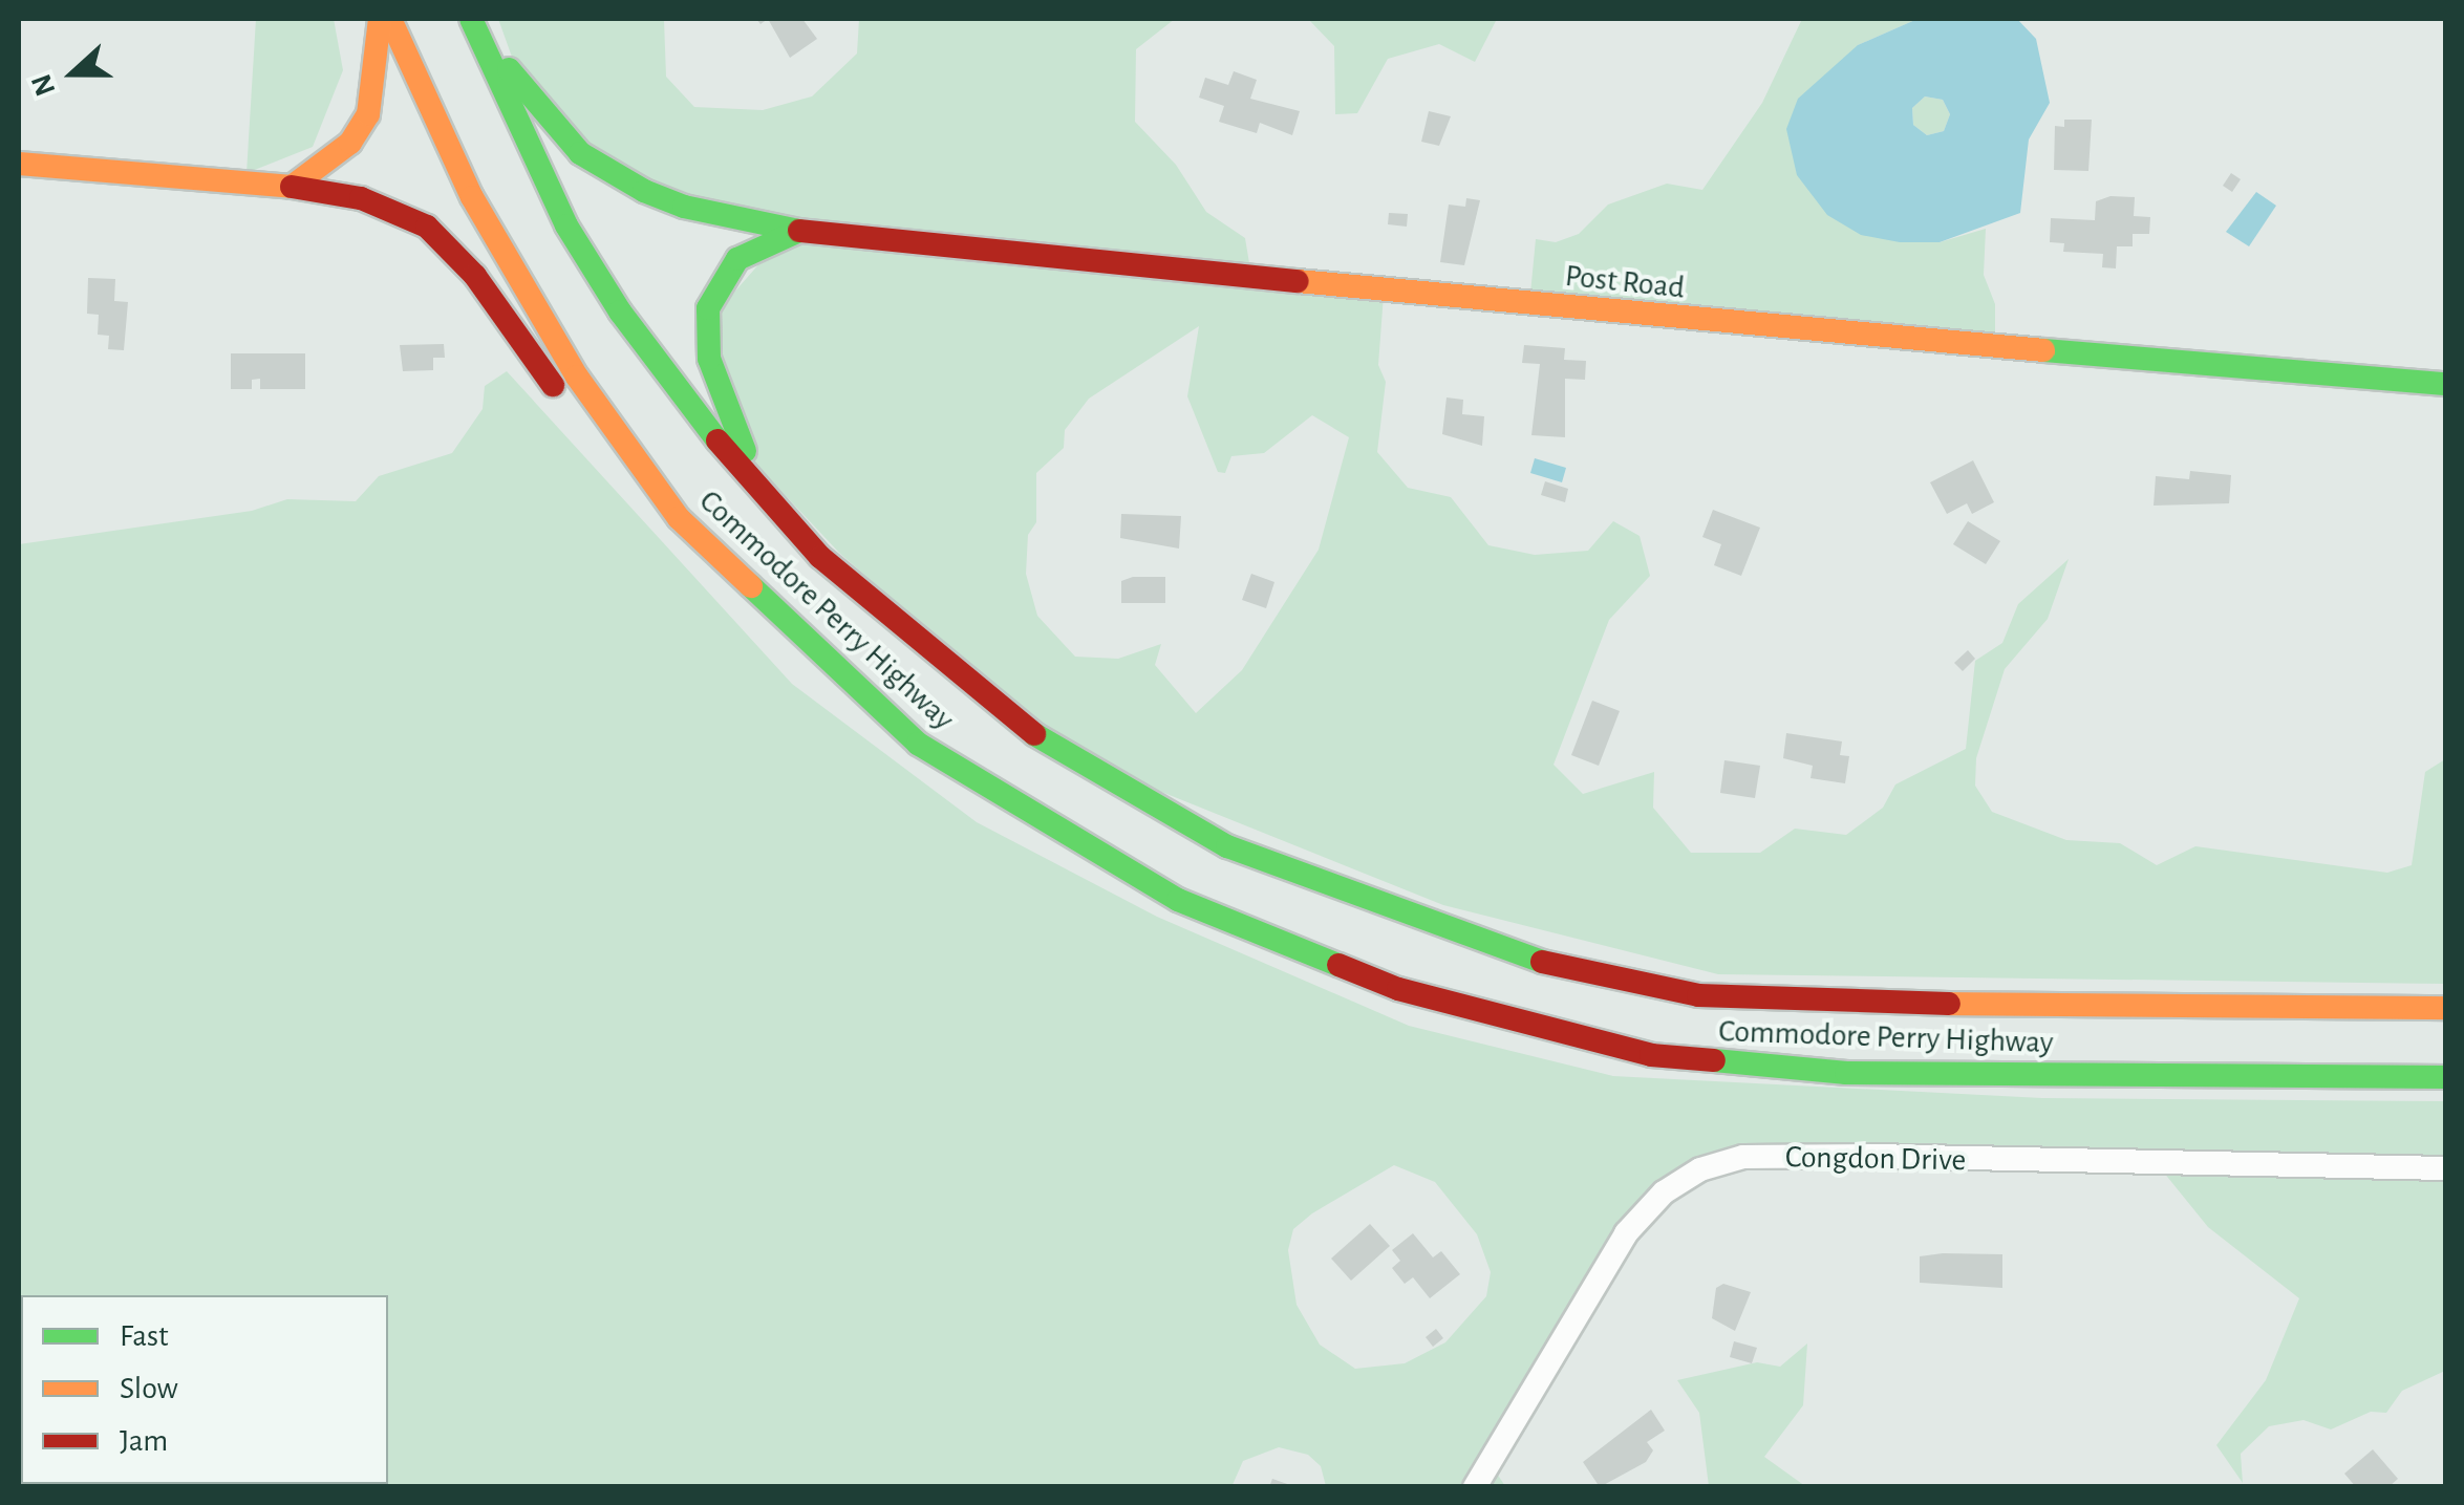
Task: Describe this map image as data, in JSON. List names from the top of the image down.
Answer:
{
  "streets": {
    "main road": ["Post Road", "Commodore Perry Highway"],
    "street": ["Congdon Drive"]
  },
  "legend": ["Fast", "Slow", "Jam"],
  "north": "left"
}
